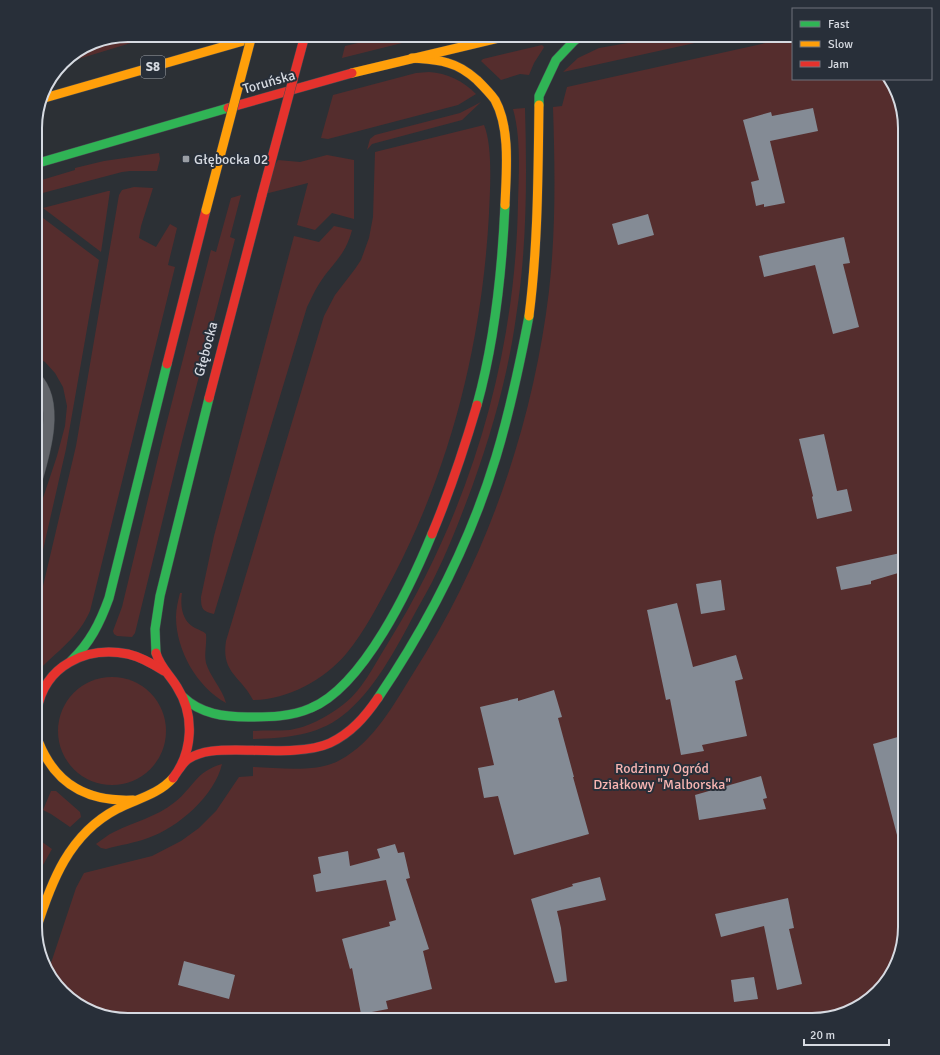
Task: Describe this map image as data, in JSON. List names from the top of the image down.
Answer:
{
  "streets": {
    "main road": ["S8", "Toruńska", "Głębocka"]
  },
  "parks": ["Rodzinny Ogród Działkowy \"Malborska\""],
  "places": {
    "transit": ["Głębocka 02"]
  },
  "legend": ["Fast", "Slow", "Jam"],
  "scale_bar": "20 m"
}
